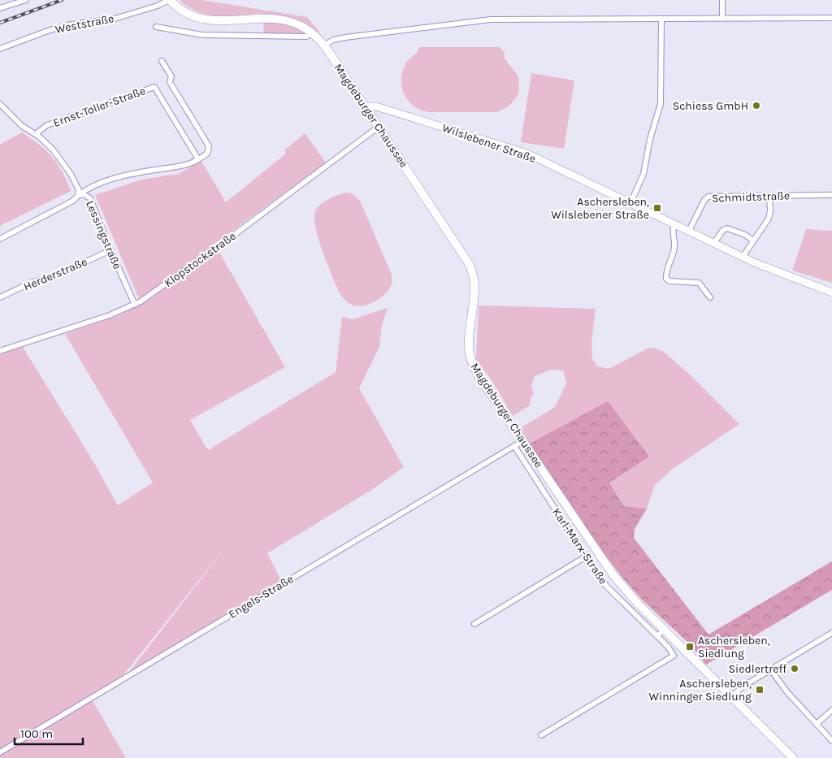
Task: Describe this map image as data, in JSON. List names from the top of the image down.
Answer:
{
  "streets": {
    "main road": ["Magdeburger Chaussee"],
    "street": [
      "Weststraße",
      "Ernst-Toller-Straße",
      "Wilslebener Straße",
      "Schmidtstraße",
      "Lessingstraße",
      "Klopstockstraße",
      "Herderstraße",
      "Karl-Marx-Straße",
      "Engels-Straße"
    ]
  },
  "crossings": [
    ["Weststraße", "Magdeburger Chaussee"],
    ["Ernst-Toller-Straße", "Lessingstraße"],
    ["Magdeburger Chaussee", "Wilslebener Straße"],
    ["Magdeburger Chaussee", "Klopstockstraße"],
    ["Magdeburger Chaussee", "Engels-Straße"],
    ["Wilslebener Straße", "Schmidtstraße"],
    ["Lessingstraße", "Klopstockstraße"],
    ["Lessingstraße", "Herderstraße"],
    ["Karl-Marx-Straße", "Engels-Straße"]
  ],
  "places": {
    "other": ["Schiess GmbH", "Siedlertreff"],
    "transit": ["Aschersleben, Wilslebener Straße", "Aschersleben, Siedlung", "Aschersleben, Winninger Siedlung"]
  },
  "scale_bar": "100 m"
}
